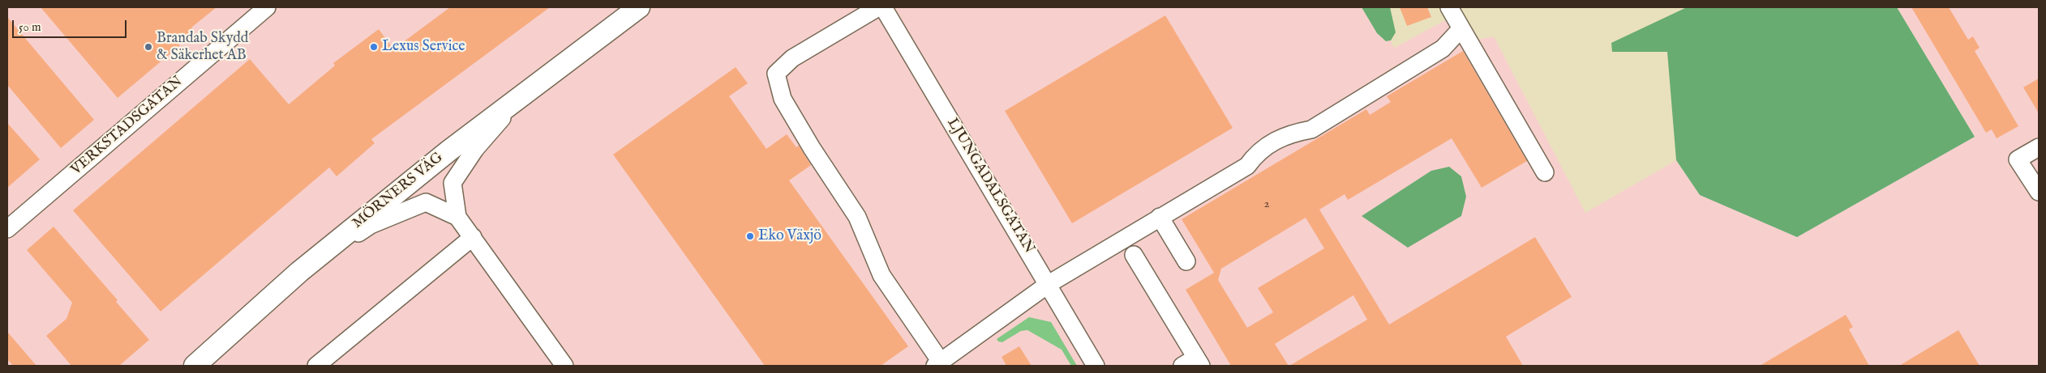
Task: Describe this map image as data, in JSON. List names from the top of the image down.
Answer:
{
  "streets": {
    "main road": ["MÖRNERS VÄG"],
    "street": ["VERKSTADSGATAN", "LJUNGADALSGATAN"]
  },
  "places": ["Brandab Skydd & Säkerhet AB", "Lexus Service", "Eko Växjö"],
  "house_numbers": ["2"],
  "scale_bar": "50 m"
}
